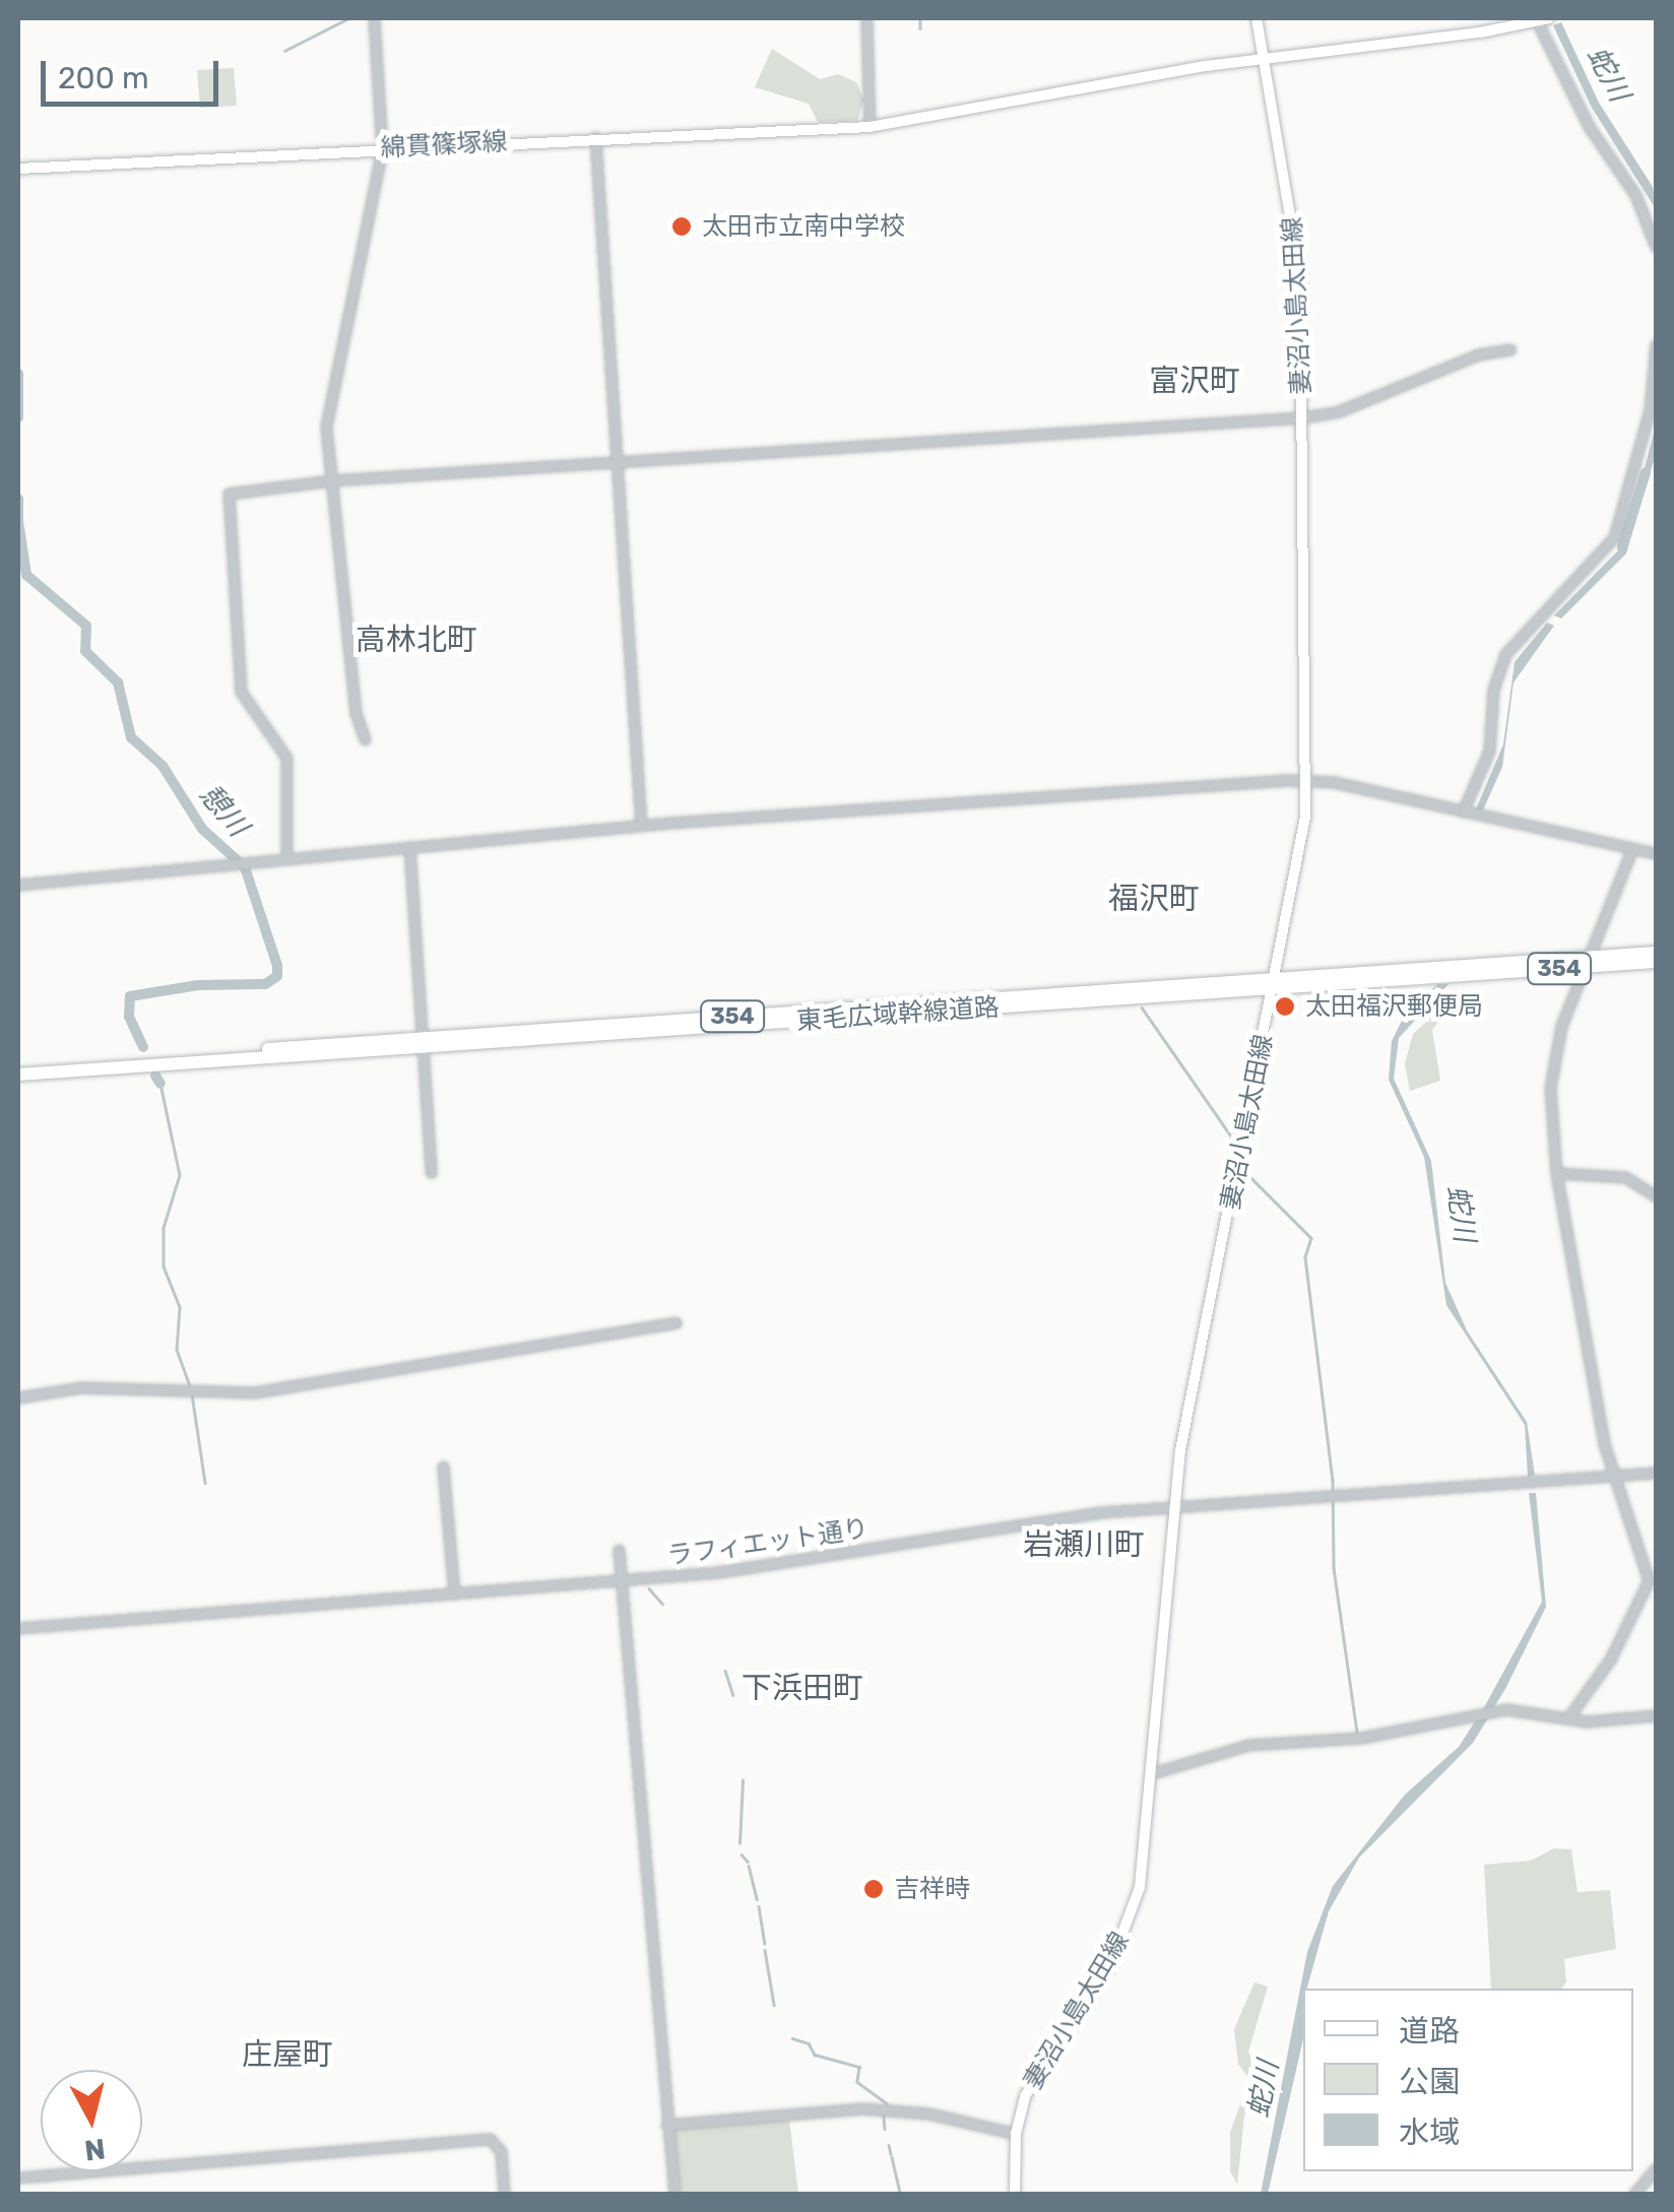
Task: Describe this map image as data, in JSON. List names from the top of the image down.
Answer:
{
  "streets": {
    "highway": ["354", "東毛広域幹線道路"],
    "main road": ["綿貫篠塚線", "妻沼小島太田線"],
    "street": ["ラフィエット通り"]
  },
  "crossings": [
    ["綿貫篠塚線", "妻沼小島太田線"],
    ["妻沼小島太田線", "東毛広域幹線道路"],
    ["妻沼小島太田線", "ラフィエット通り"]
  ],
  "districts": [
    "富沢町",
    "高林北町",
    "福沢町",
    "岩瀬川町",
    "下浜田町",
    "庄屋町"
  ],
  "water": ["蛇川", "憩川"],
  "places": ["太田市立南中学校", "太田福沢郵便局", "吉祥時"],
  "legend": ["道路", "公園", "水域"],
  "scale_bar": "200 m",
  "north": "bottom"
}
